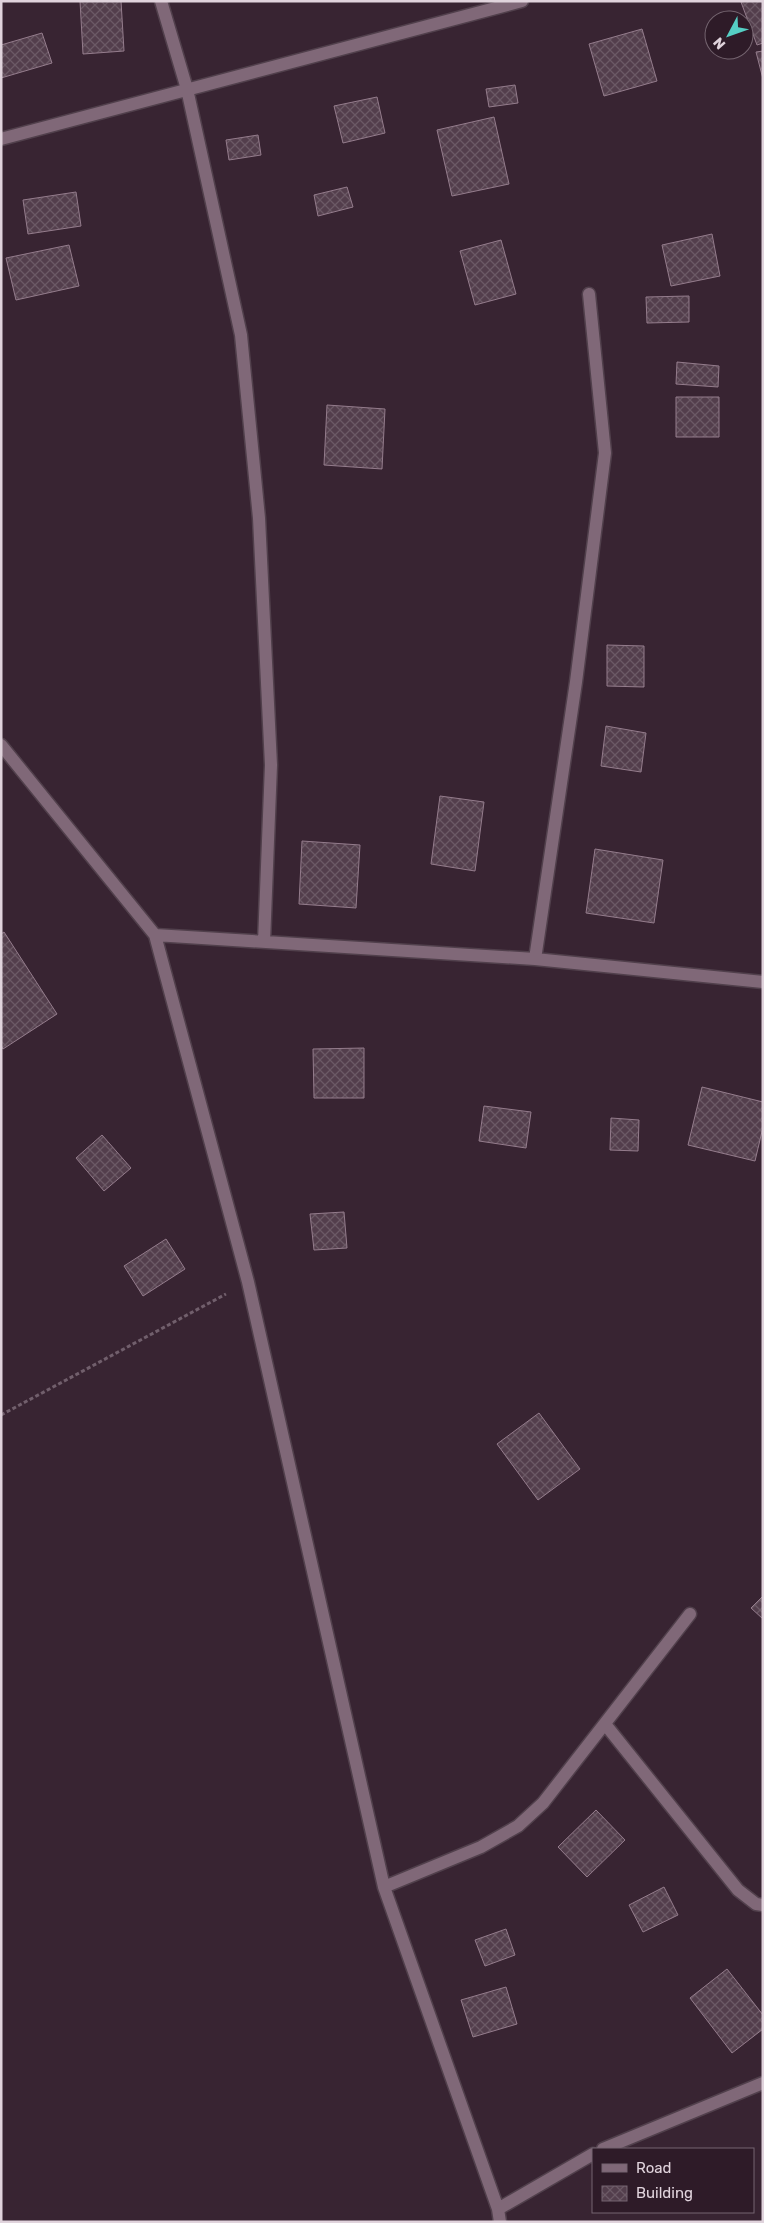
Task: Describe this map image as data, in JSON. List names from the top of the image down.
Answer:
{
  "legend": ["Road", "Building"],
  "north": "bottom left"
}
